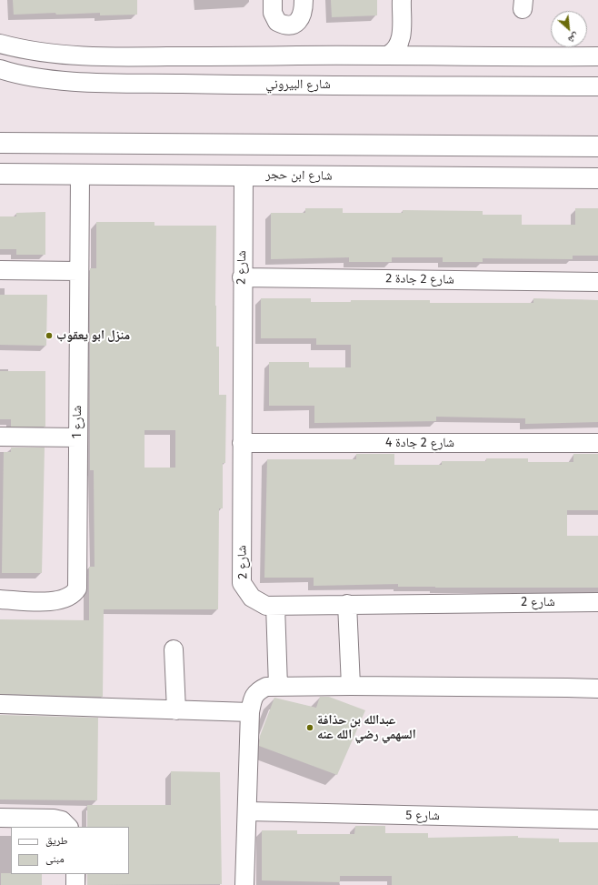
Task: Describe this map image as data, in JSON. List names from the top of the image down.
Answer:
{
  "streets": {
    "main road": ["شارع ابن حجر"],
    "street": [
      "شارع البيروني",
      "شارع 2",
      "شارع 2 جادة 2",
      "شارع 1",
      "شارع 2 جادة 4",
      "شارع 5"
    ]
  },
  "crossings": [
    ["شارع ابن حجر", "شارع 2"],
    ["شارع ابن حجر", "شارع 1"],
    ["شارع 2", "شارع 2 جادة 2"],
    ["شارع 2", "شارع 2 جادة 4"]
  ],
  "places": ["منزل ابو يعقوب", "عبدالله بن حذافة السهمي رضي الله عنه"],
  "legend": ["طريق", "مبنى"],
  "north": "bottom right"
}
